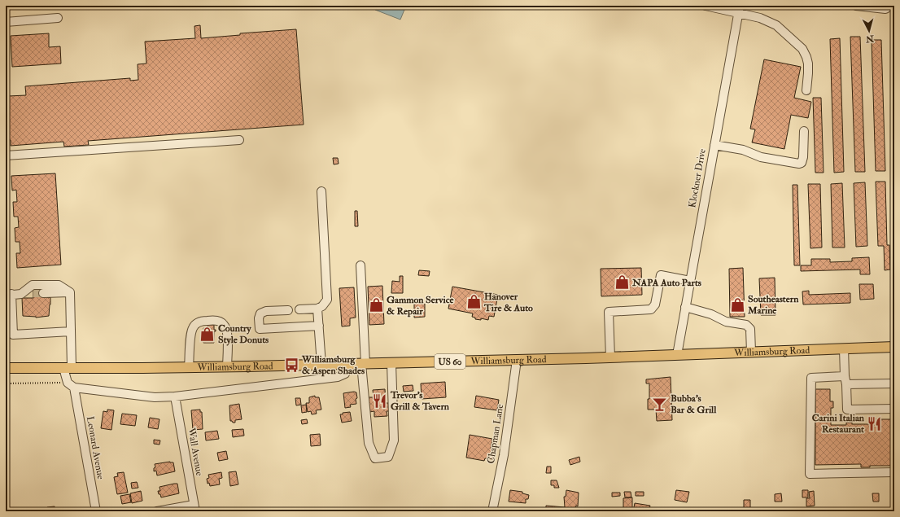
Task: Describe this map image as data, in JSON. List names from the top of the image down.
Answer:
{
  "streets": {
    "main road": ["Williamsburg Road", "US 60"],
    "street": [
      "Klockner Drive",
      "Chapman Lane",
      "Leonard Avenue",
      "Wall Avenue"
    ]
  },
  "crossings": [
    ["Klockner Drive", "Williamsburg Road"],
    ["Williamsburg Road", "Chapman Lane"],
    ["Williamsburg Road", "Leonard Avenue"]
  ],
  "places": {
    "shop": [
      "NAPA Auto Parts",
      "Hanover Tire & Auto",
      "Southeastern Marine",
      "Gammon Service & Repair",
      "Country Style Donuts"
    ],
    "bus stop": ["Williamsburg & Aspen Shades"],
    "restaurant": ["Trevor's Grill & Tavern", "Carini Italian Restaurant"],
    "bar": ["Bubba's Bar & Grill"]
  },
  "north": "bottom"
}
